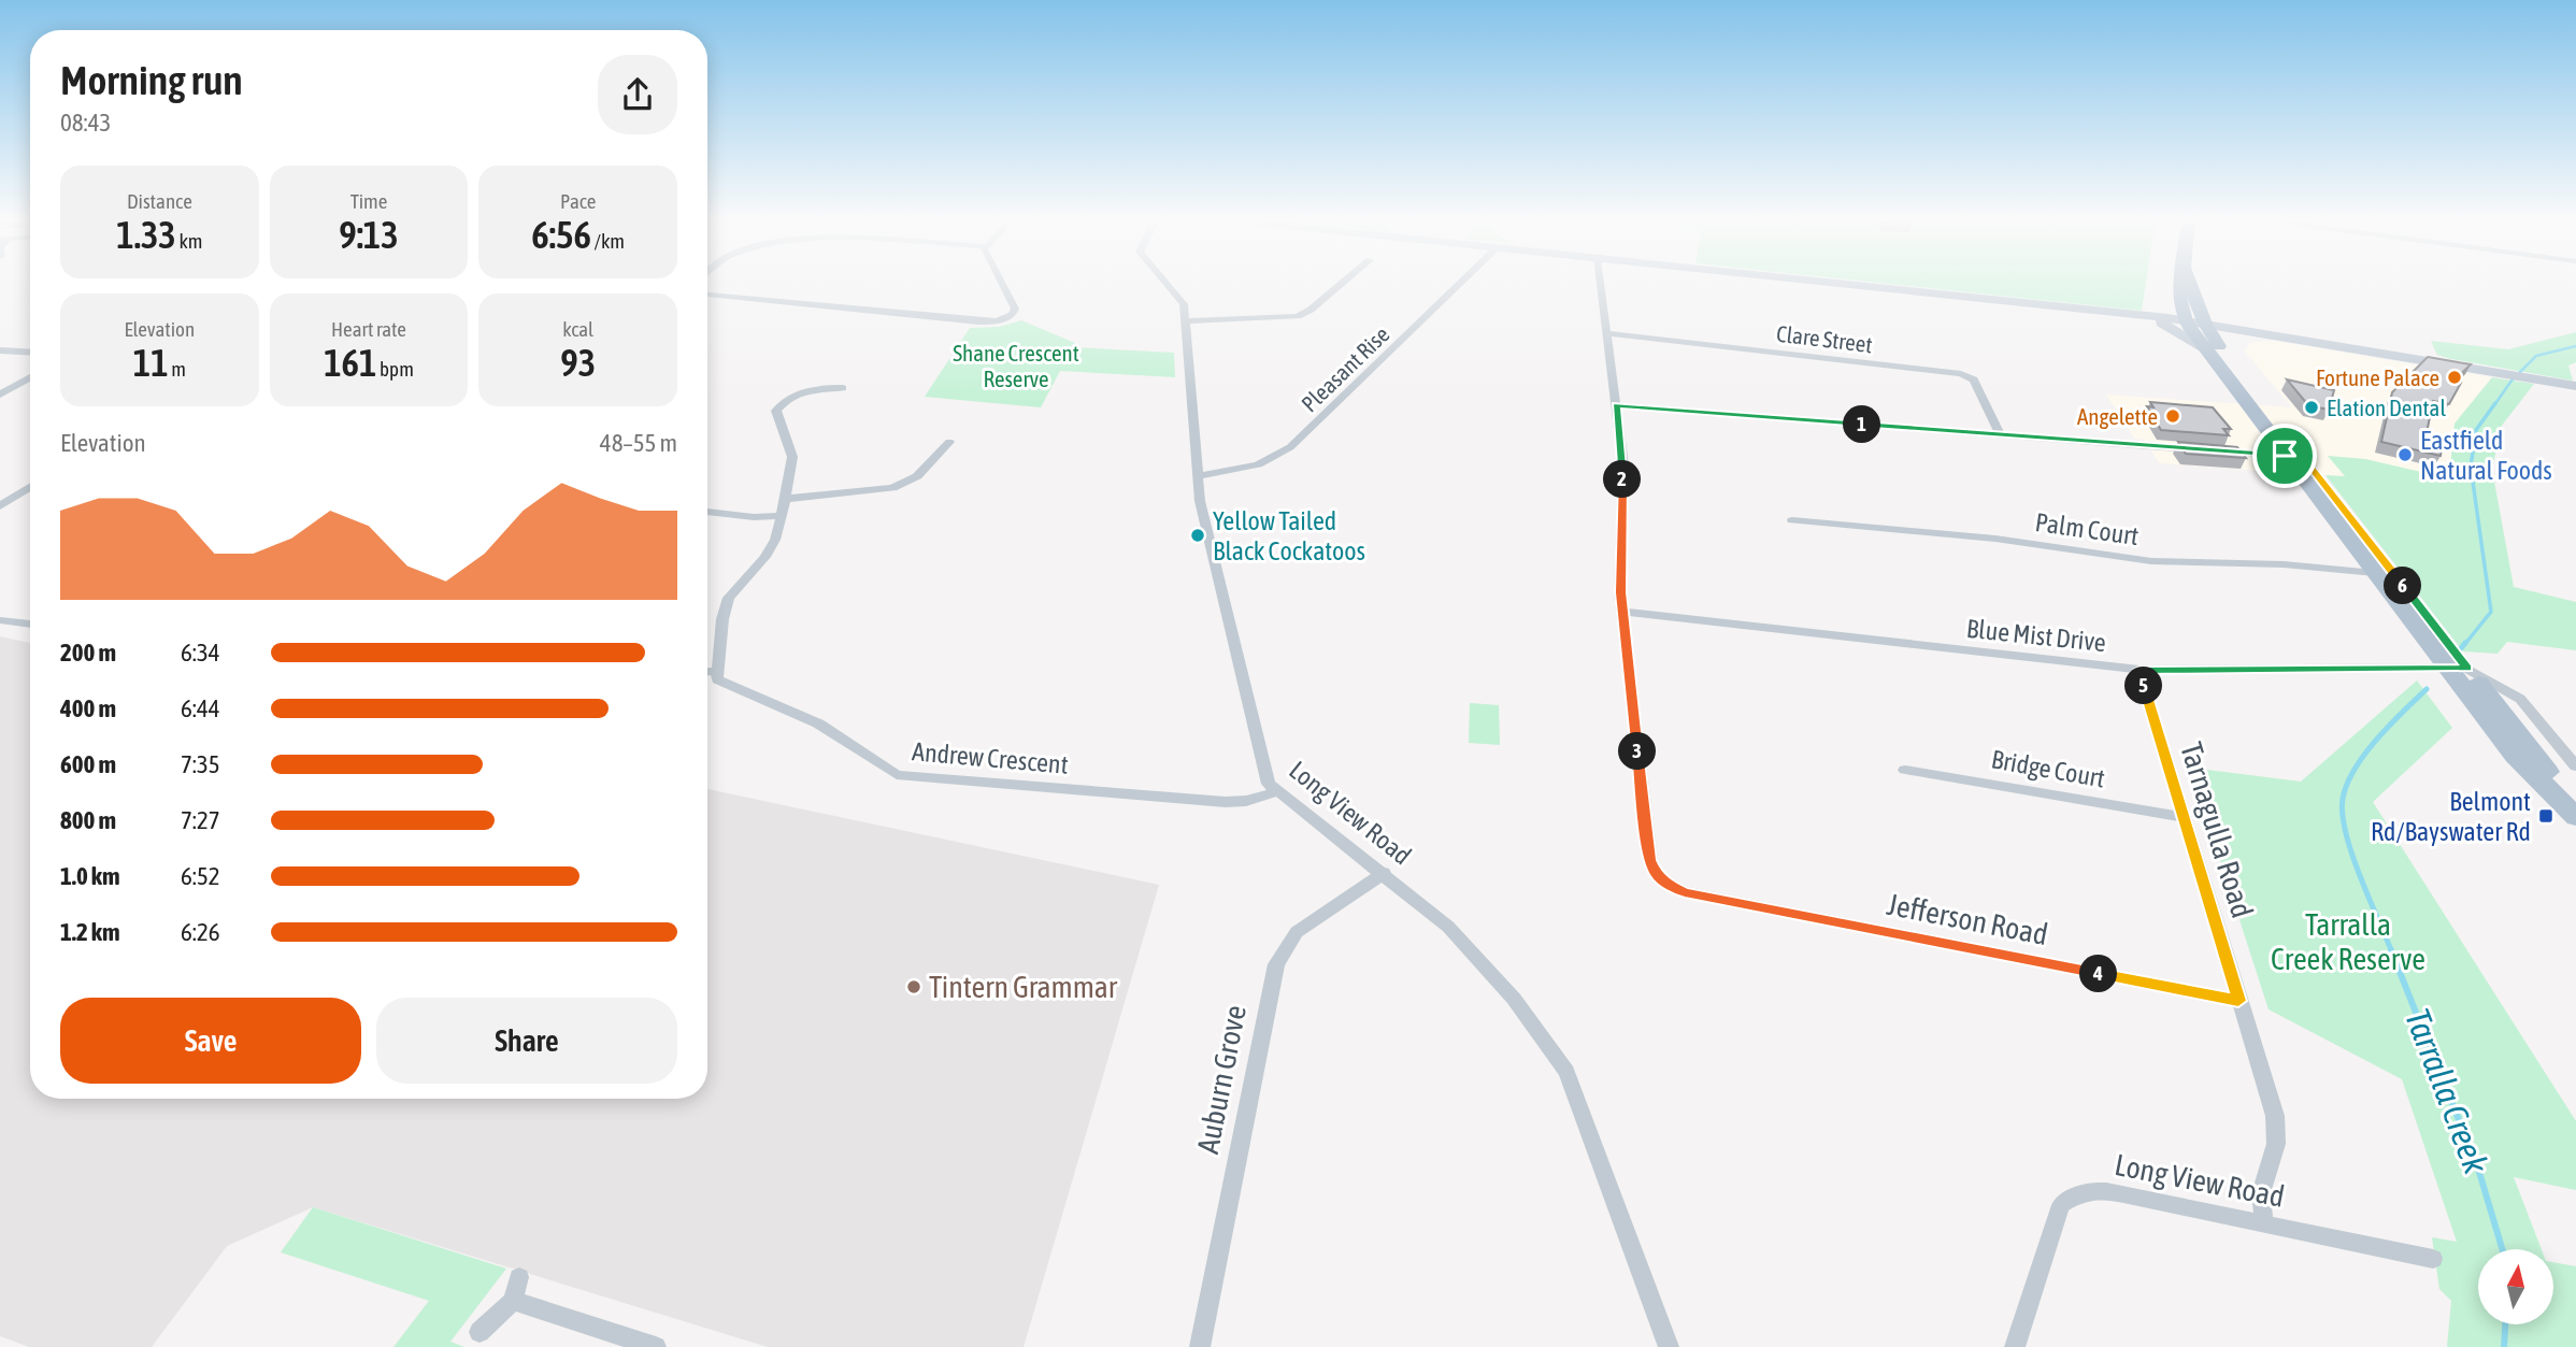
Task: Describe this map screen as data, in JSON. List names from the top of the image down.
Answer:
{
  "streets": {
    "street": [
      "Clare Street",
      "Pleasant Rise",
      "Palm Court",
      "Blue Mist Drive",
      "Andrew Crescent",
      "Bridge Court",
      "Long View Road",
      "Tarnagulla Road",
      "Jefferson Road",
      "Auburn Grove"
    ]
  },
  "crossings": [
    ["Pleasant Rise", "Long View Road"],
    ["Blue Mist Drive", "Tarnagulla Road"],
    ["Blue Mist Drive", "Jefferson Road"],
    ["Andrew Crescent", "Long View Road"],
    ["Bridge Court", "Tarnagulla Road"],
    ["Long View Road", "Tarnagulla Road"],
    ["Long View Road", "Auburn Grove"],
    ["Tarnagulla Road", "Jefferson Road"]
  ],
  "water": ["Tarralla Creek"],
  "parks": ["Shane Crescent Reserve", "Tarralla Creek Reserve"],
  "places": {
    "other": [
      "Fortune Palace",
      "Elation Dental",
      "Angelette",
      "Eastfield Natural Foods",
      "Yellow Tailed Black Cockatoos",
      "Tintern Grammar"
    ],
    "transit": ["Belmont Rd/Bayswater Rd"]
  },
  "north": "top",
  "page": {
    "heading": ["Morning run", "08:43"],
    "stats": [
      ["Distance", "1.33 km"],
      ["Time", "9:13"],
      ["Pace", "6:56 /km"],
      ["Elevation", "11 m"],
      ["Heart rate", "161 bpm"],
      ["kcal", "93"]
    ],
    "pins": [
      "1",
      "2",
      "6",
      "5",
      "3",
      "4"
    ],
    "chart": ["Elevation", "48–55 m"],
    "list": [
      {
        "name": "200 m",
        "note": "6:34"
      },
      {
        "name": "400 m",
        "note": "6:44"
      },
      {
        "name": "600 m",
        "note": "7:35"
      },
      {
        "name": "800 m",
        "note": "7:27"
      },
      {
        "name": "1.0 km",
        "note": "6:52"
      },
      {
        "name": "1.2 km",
        "note": "6:26"
      }
    ],
    "buttons": ["Save", "Share"]
  }
}
